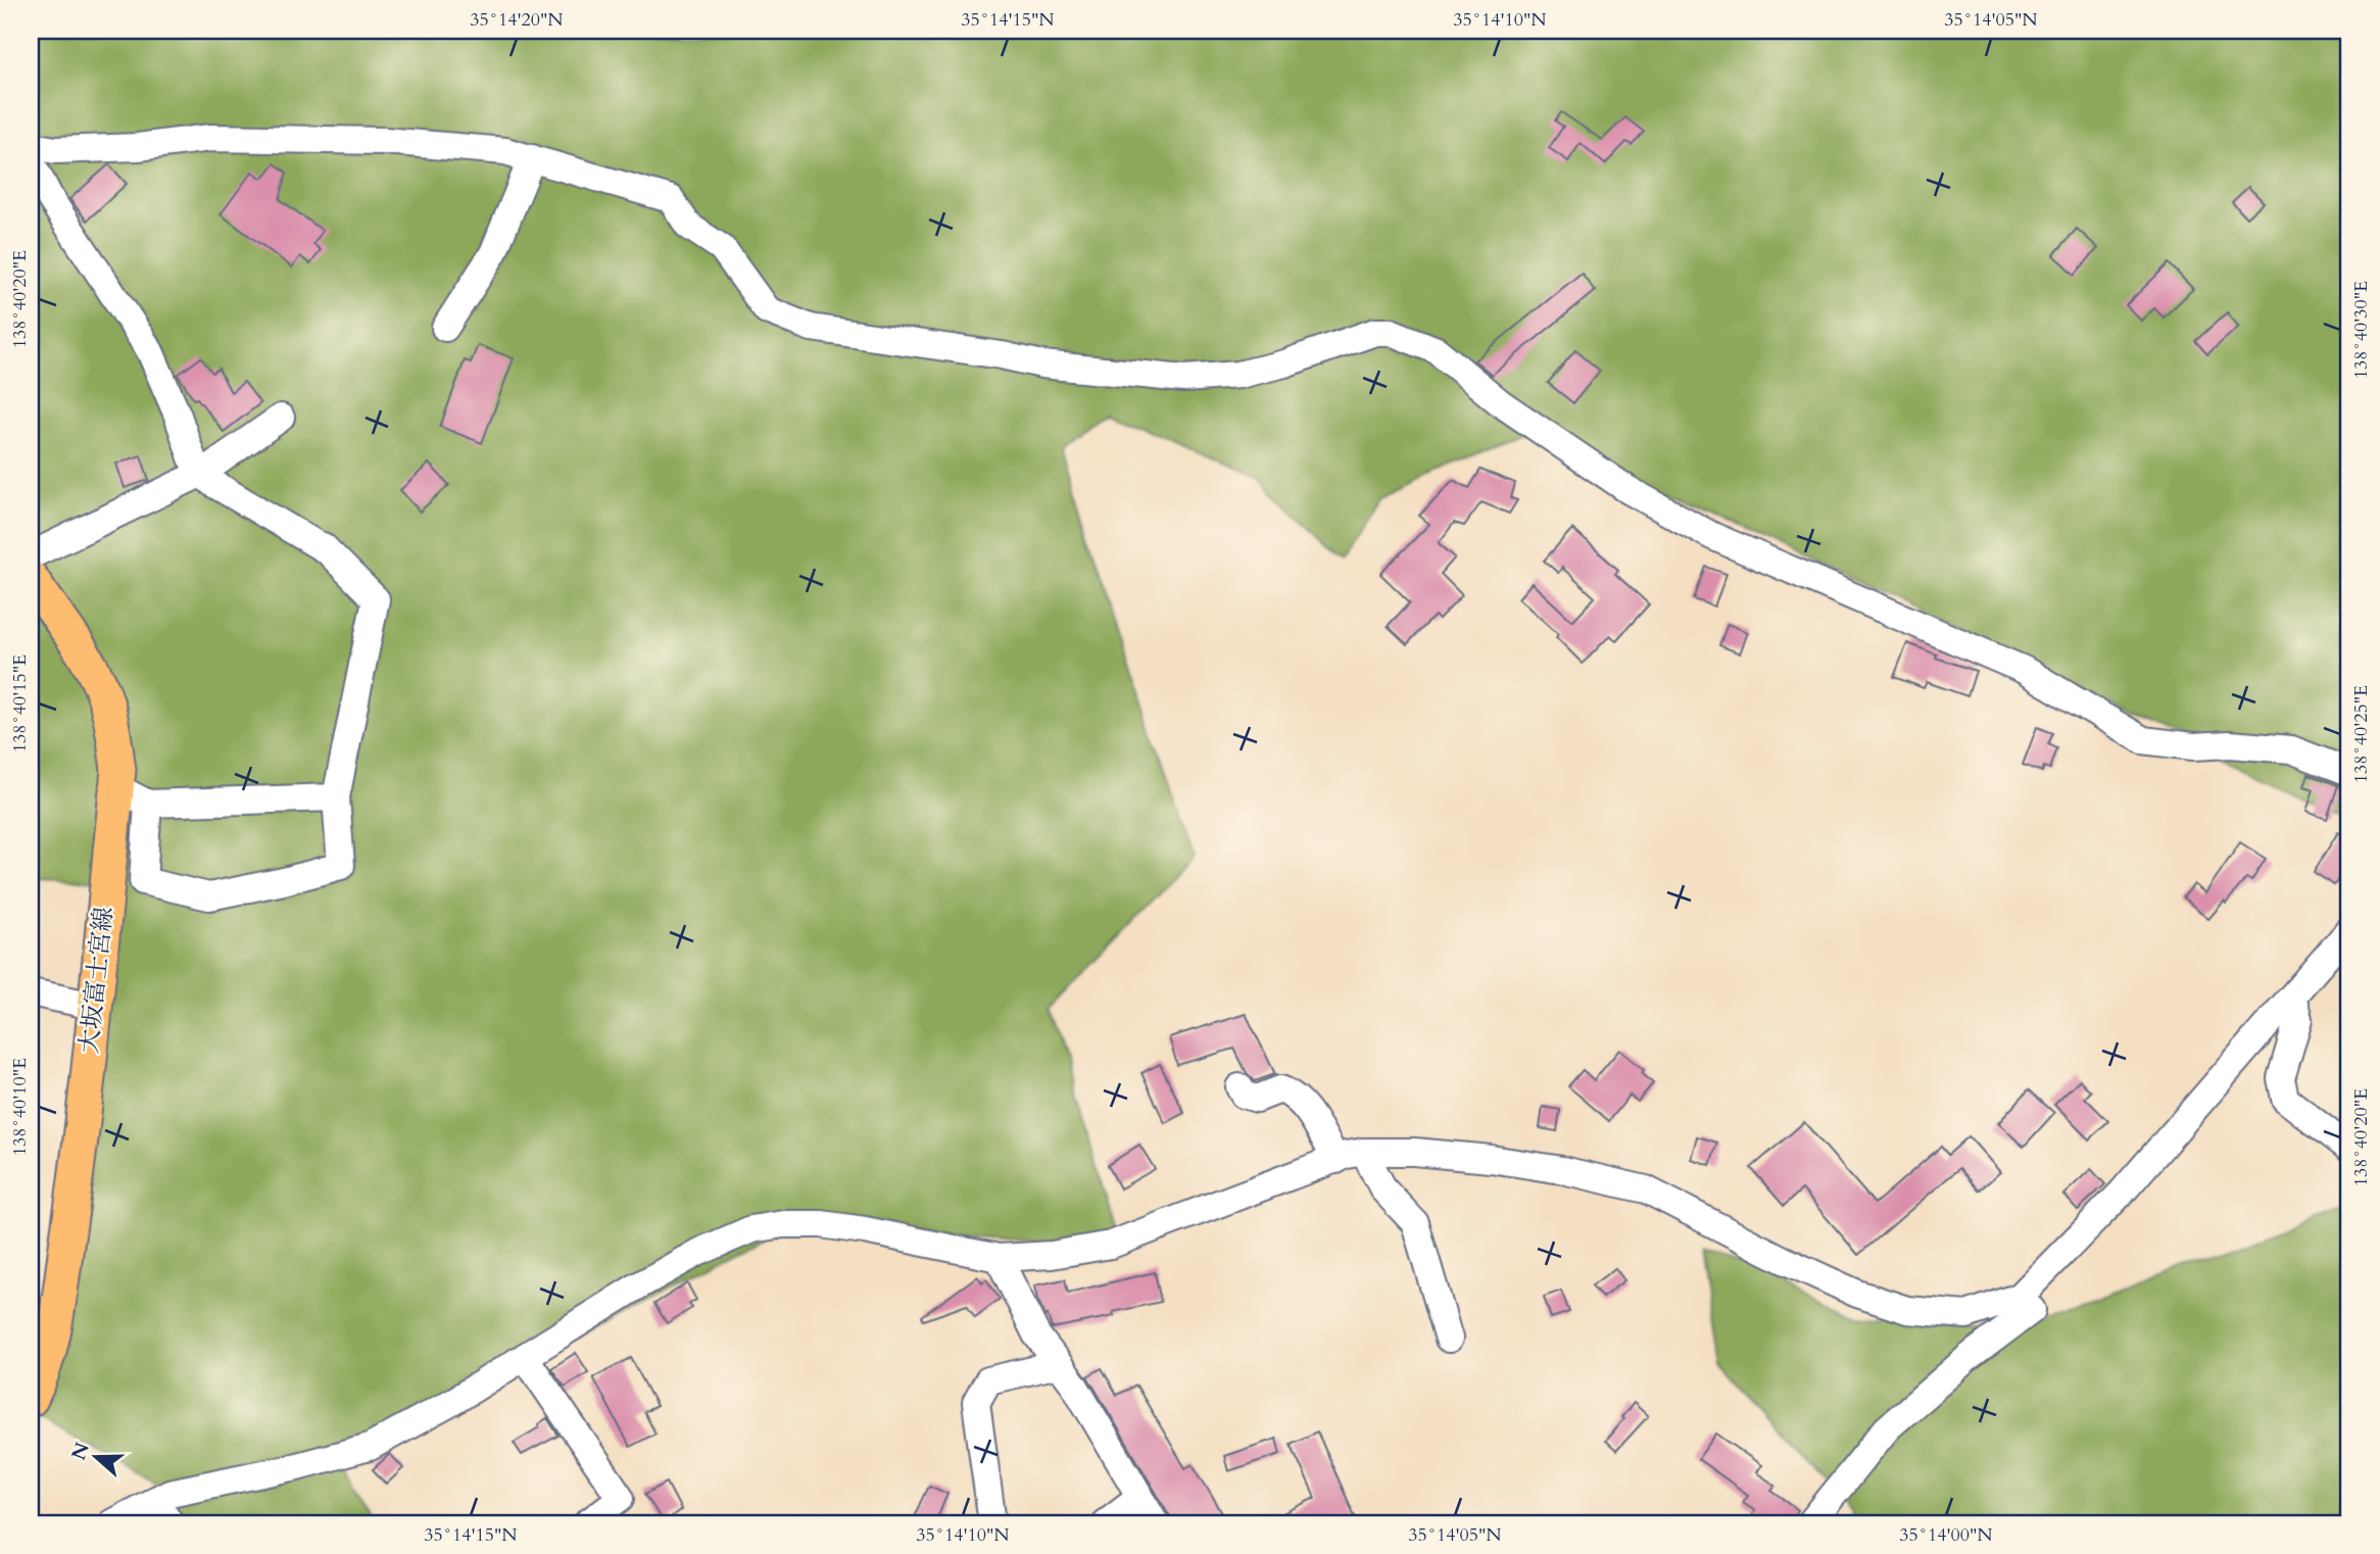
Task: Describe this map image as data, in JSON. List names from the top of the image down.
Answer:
{
  "streets": {
    "main road": ["大坂富士宮線"]
  },
  "north": "left",
  "coordinates": [
    "35°14'20\"N",
    "35°14'15\"N",
    "35°14'10\"N",
    "35°14'05\"N",
    "138°40'20\"E",
    "138°40'30\"E",
    "138°40'15\"E",
    "138°40'25\"E",
    "138°40'10\"E",
    "35°14'00\"N"
  ]
}
